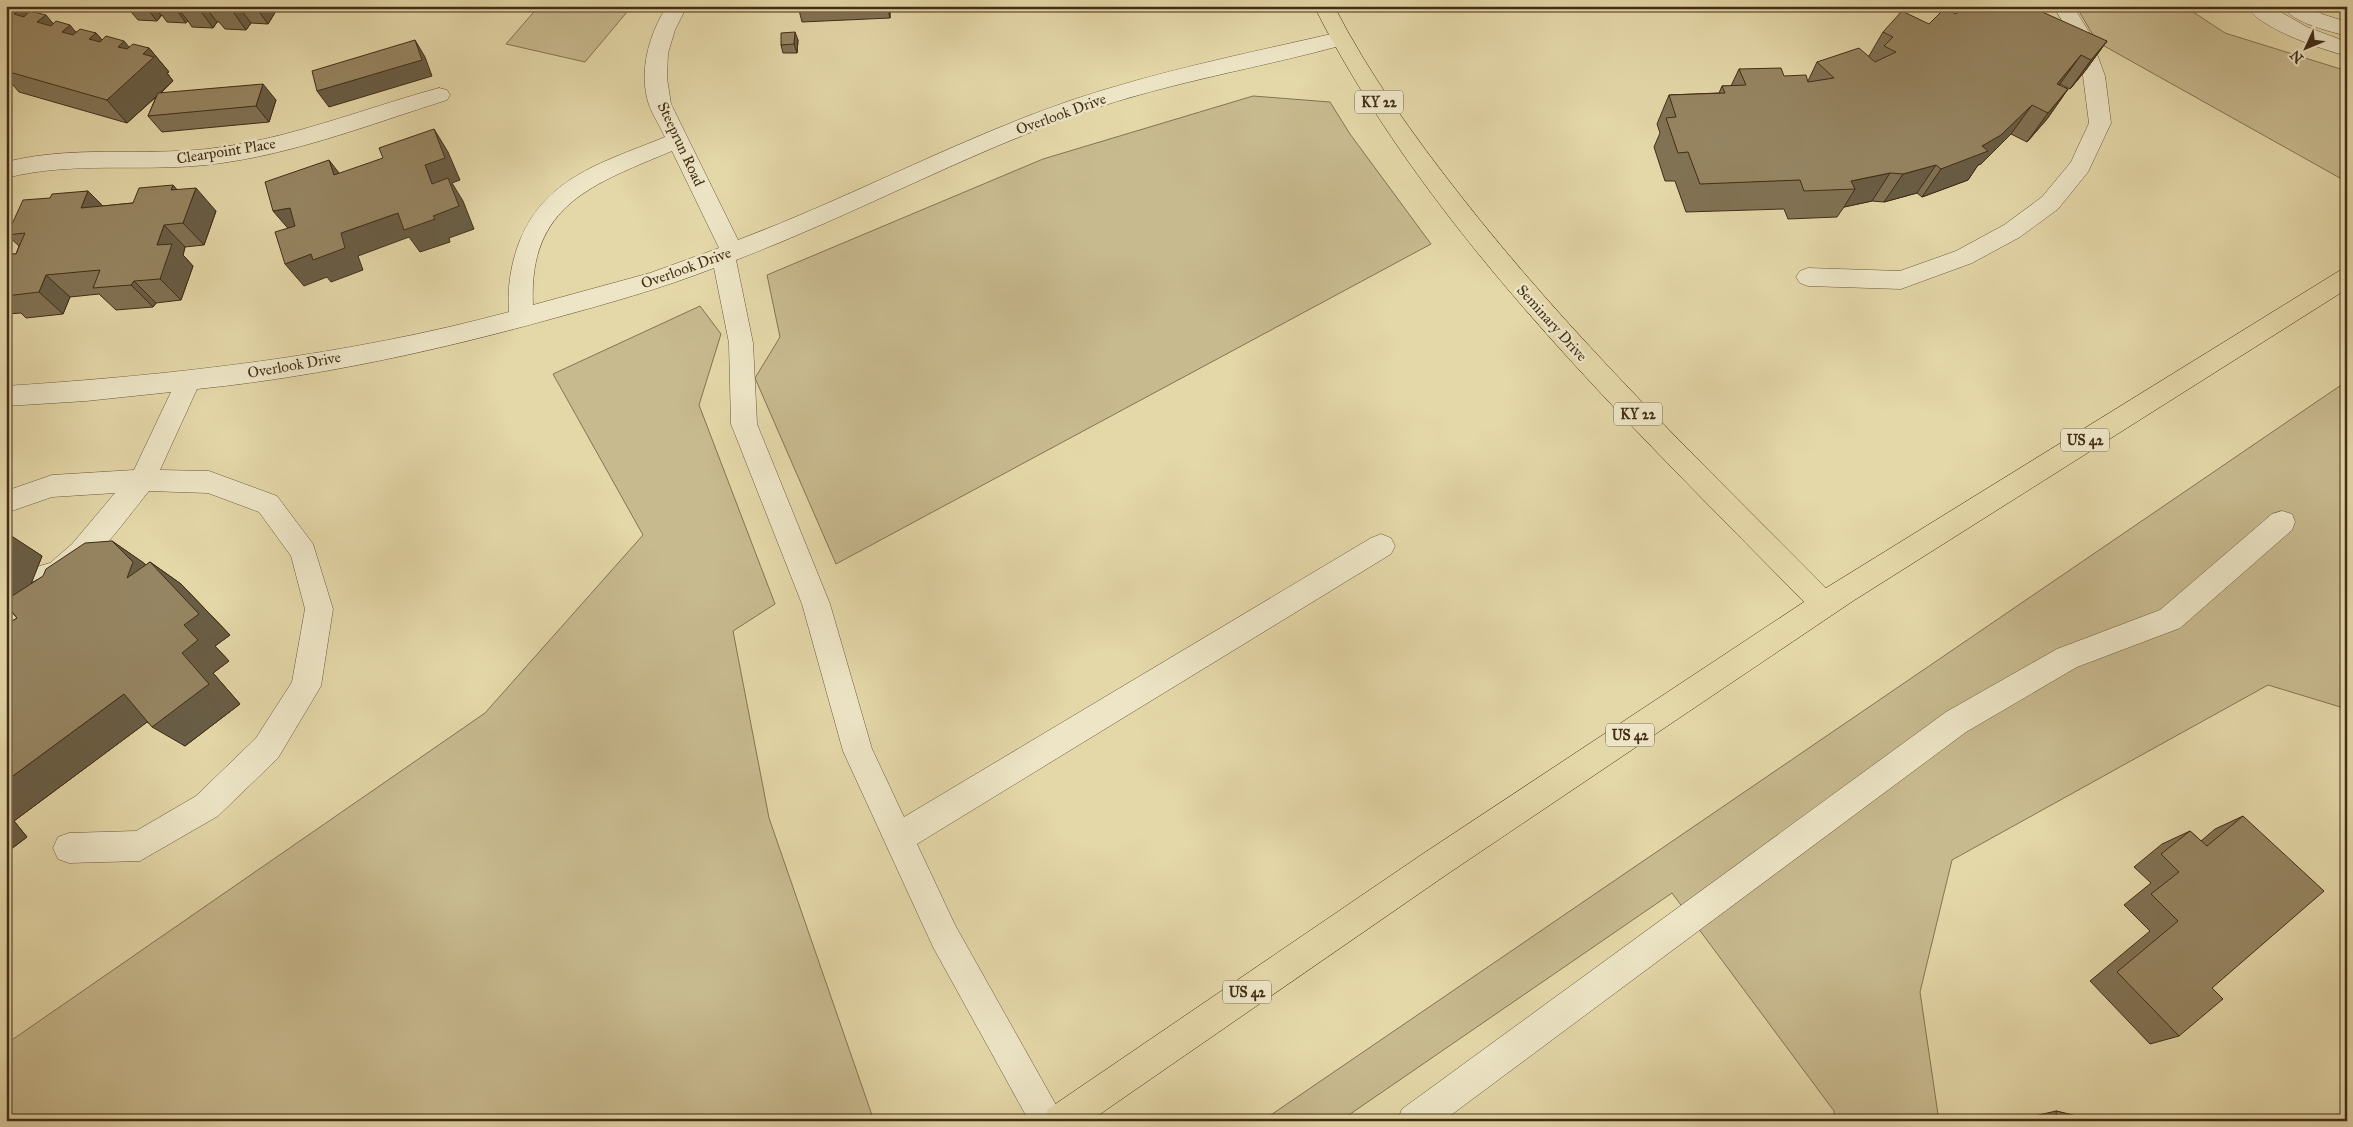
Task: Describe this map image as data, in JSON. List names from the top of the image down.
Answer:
{
  "streets": {
    "main road": ["KY 22", "Seminary Drive", "US 42"],
    "street": ["Overlook Drive", "Steeprun Road", "Clearpoint Place"]
  },
  "crossings": [
    ["Overlook Drive", "Steeprun Road"],
    ["Overlook Drive", "Seminary Drive"],
    ["Seminary Drive", "US 42"]
  ],
  "north": "bottom left"
}
